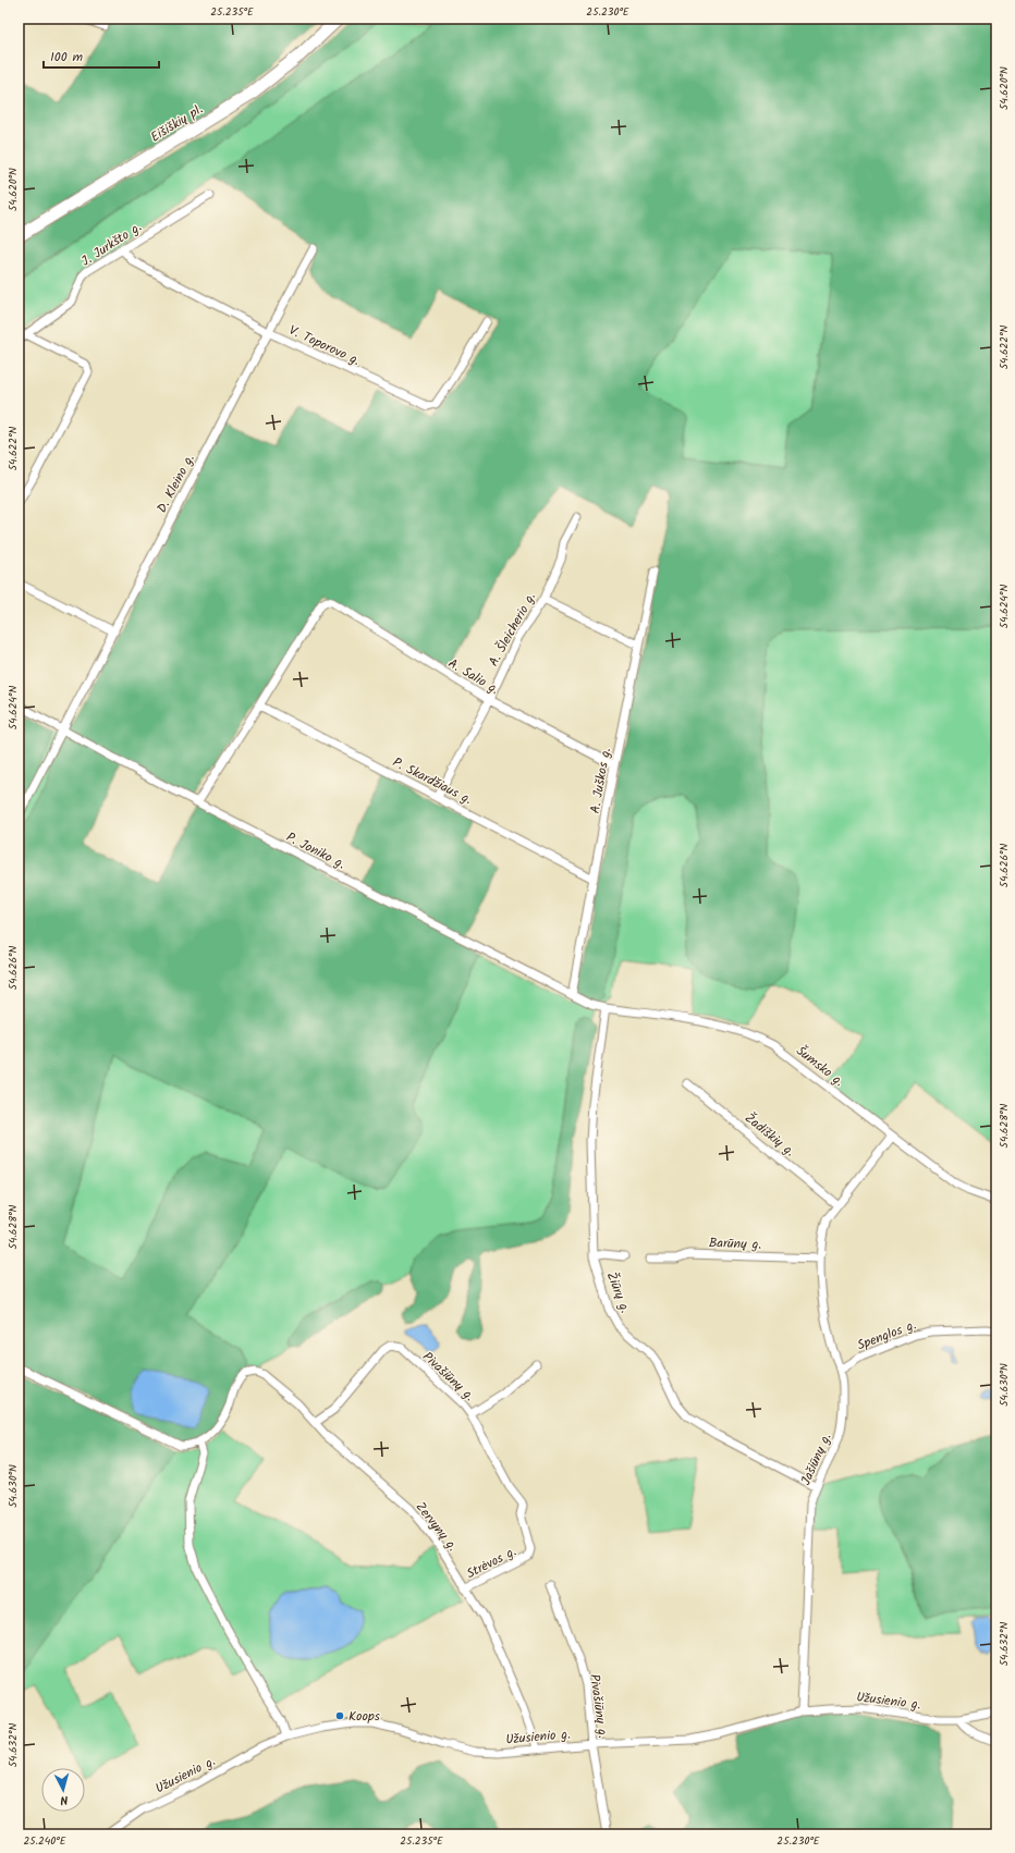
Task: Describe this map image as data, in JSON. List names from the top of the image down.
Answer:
{
  "streets": {
    "main road": ["Eišiškių pl."],
    "street": [
      "J. Jurkšto g.",
      "V. Toporovo g.",
      "D. Kleino g.",
      "A. Šleicherio g.",
      "A. Salio g.",
      "P. Skardžiaus g.",
      "A. Juškos g.",
      "P. Joniko g.",
      "Šumsko g.",
      "Žadiškių g.",
      "Barūnų g.",
      "Žiūrų g.",
      "Spenglos g.",
      "Pivašiūnų g.",
      "Jašiūnų g.",
      "Zervynų g.",
      "Strėvos g.",
      "Užusienio g."
    ]
  },
  "crossings": [
    ["J. Jurkšto g.", "V. Toporovo g."],
    ["V. Toporovo g.", "D. Kleino g."],
    ["D. Kleino g.", "P. Joniko g."],
    ["A. Šleicherio g.", "A. Salio g."],
    ["A. Šleicherio g.", "P. Skardžiaus g."],
    ["A. Salio g.", "P. Skardžiaus g."],
    ["A. Salio g.", "A. Juškos g."],
    ["P. Skardžiaus g.", "A. Juškos g."],
    ["A. Juškos g.", "P. Joniko g."],
    ["P. Joniko g.", "Šumsko g."],
    ["P. Joniko g.", "Žiūrų g."],
    ["Šumsko g.", "Žiūrų g."],
    ["Šumsko g.", "Jašiūnų g."],
    ["Žadiškių g.", "Jašiūnų g."],
    ["Barūnų g.", "Jašiūnų g."],
    ["Žiūrų g.", "Jašiūnų g."],
    ["Spenglos g.", "Jašiūnų g."],
    ["Pivašiūnų g.", "Zervynų g."],
    ["Pivašiūnų g.", "Strėvos g."],
    ["Pivašiūnų g.", "Užusienio g."],
    ["Jašiūnų g.", "Užusienio g."],
    ["Zervynų g.", "Strėvos g."],
    ["Zervynų g.", "Užusienio g."]
  ],
  "places": ["Koops"],
  "scale_bar": "100 m",
  "north": "bottom",
  "coordinates": [
    "25.235°E",
    "25.230°E",
    "54.620°N",
    "54.622°N",
    "54.624°N",
    "54.626°N",
    "54.628°N",
    "54.630°N",
    "54.632°N",
    "25.240°E"
  ]
}
